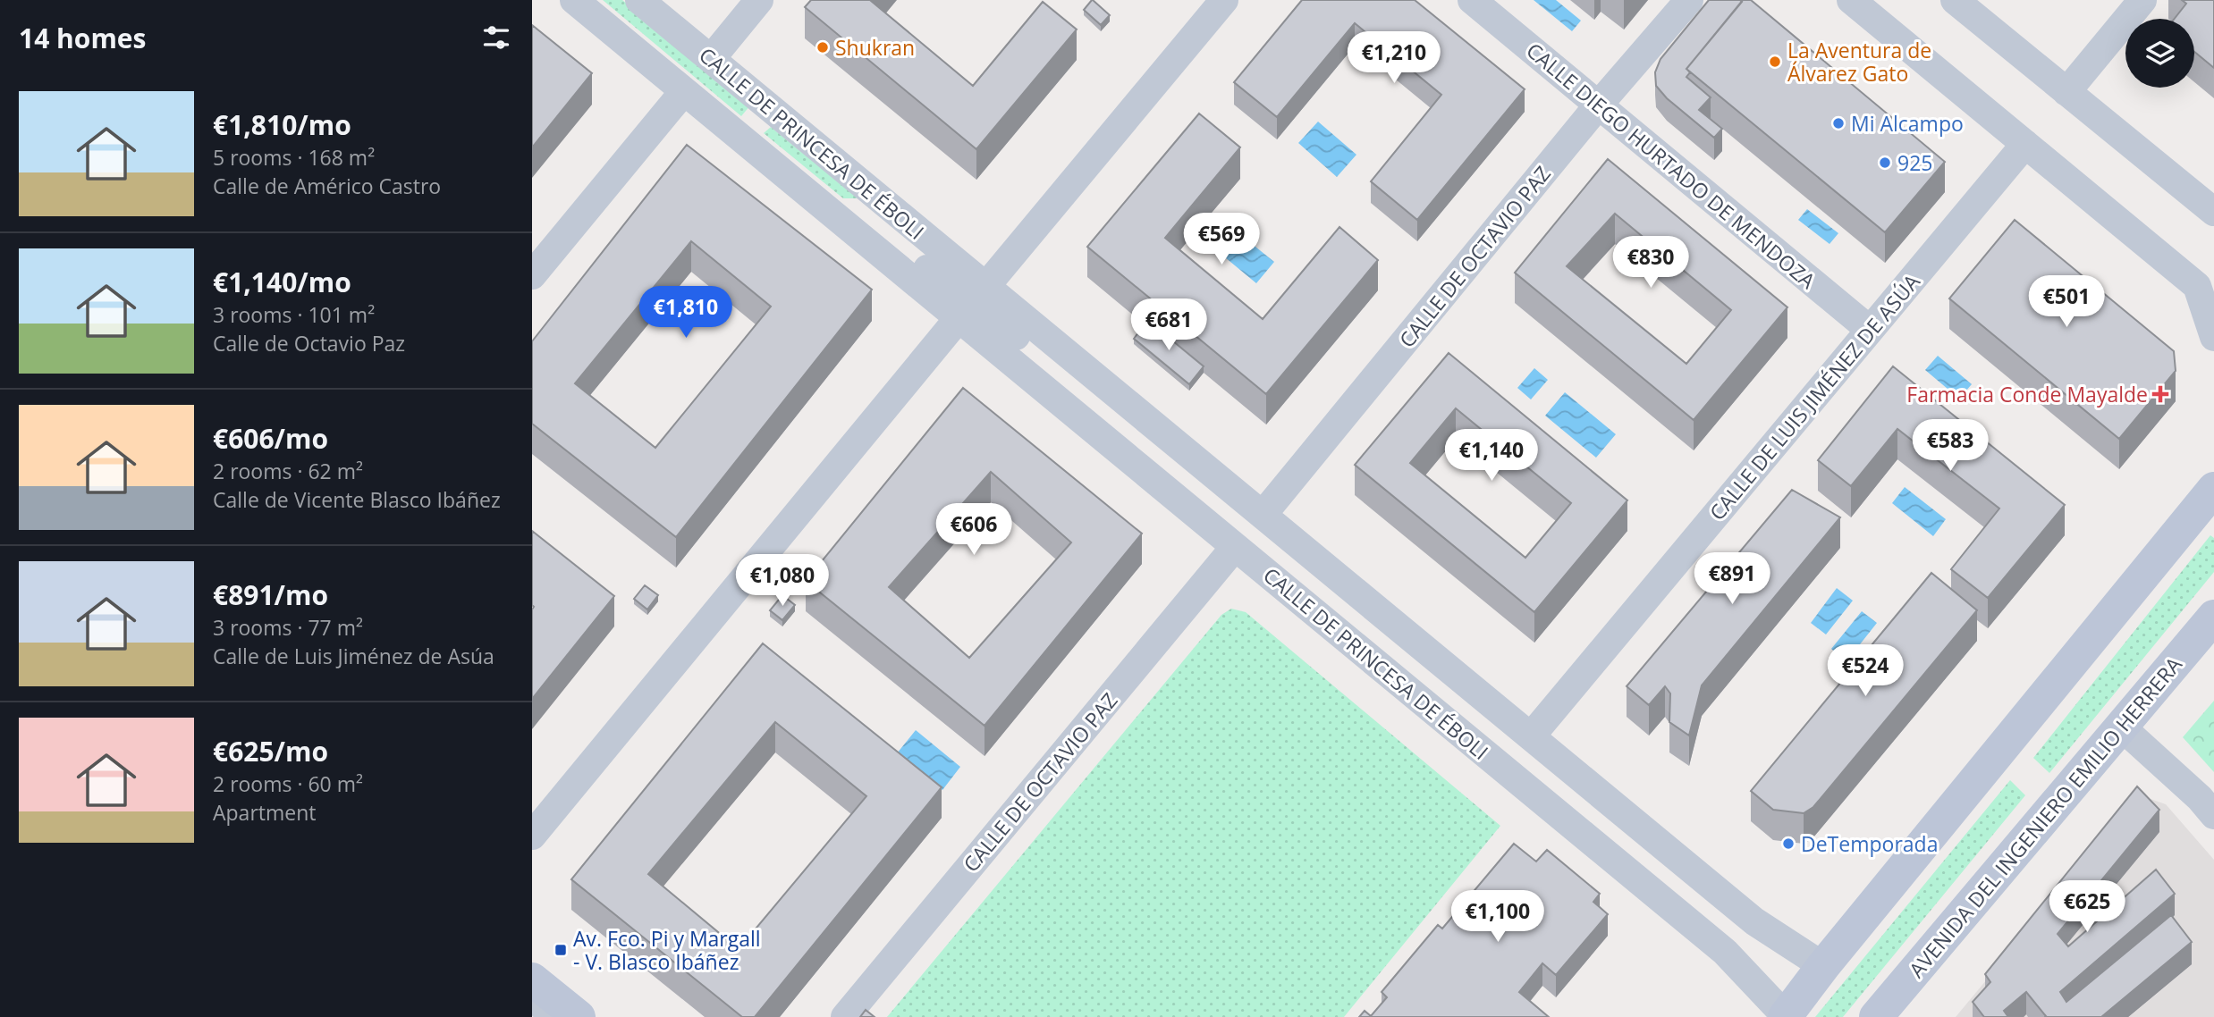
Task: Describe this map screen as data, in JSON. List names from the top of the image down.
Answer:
{
  "streets": {
    "street": [
      "CALLE DE PRINCESA DE ÉBOLI",
      "CALLE DIEGO HURTADO DE MENDOZA",
      "CALLE DE OCTAVIO PAZ",
      "CALLE DE LUIS JIMÉNEZ DE ASÚA",
      "AVENIDA DEL INGENIERO EMILIO HERRERA"
    ]
  },
  "crossings": [
    ["CALLE DE PRINCESA DE ÉBOLI", "CALLE DE OCTAVIO PAZ"],
    ["CALLE DE PRINCESA DE ÉBOLI", "CALLE DE LUIS JIMÉNEZ DE ASÚA"],
    ["CALLE DIEGO HURTADO DE MENDOZA", "CALLE DE OCTAVIO PAZ"],
    ["CALLE DIEGO HURTADO DE MENDOZA", "CALLE DE LUIS JIMÉNEZ DE ASÚA"]
  ],
  "places": {
    "other": [
      "Shukran",
      "La Aventura de Álvarez Gato",
      "Mi Alcampo",
      "925",
      "DeTemporada"
    ],
    "health": ["Farmacia Conde Mayalde"],
    "transit": ["Av. Fco. Pi y Margall - V. Blasco Ibáñez"]
  },
  "page": {
    "heading": "14 homes",
    "price": [
      "€1,210",
      "€569",
      "€830",
      "€501",
      "€1,810",
      "€681",
      "€583",
      "€1,140",
      "€606",
      "€891",
      "€1,080",
      "€524",
      "€625",
      "€1,100"
    ],
    "list": [
      {
        "name": "€1,810/mo",
        "note": "5 rooms · 168 m² · Calle de Américo Castro"
      },
      {
        "name": "€1,140/mo",
        "note": "3 rooms · 101 m² · Calle de Octavio Paz"
      },
      {
        "name": "€606/mo",
        "note": "2 rooms · 62 m² · Calle de Vicente Blasco Ibáñez"
      },
      {
        "name": "€891/mo",
        "note": "3 rooms · 77 m² · Calle de Luis Jiménez de Asúa"
      },
      {
        "name": "€625/mo",
        "note": "2 rooms · 60 m² · Apartment"
      }
    ]
  }
}
